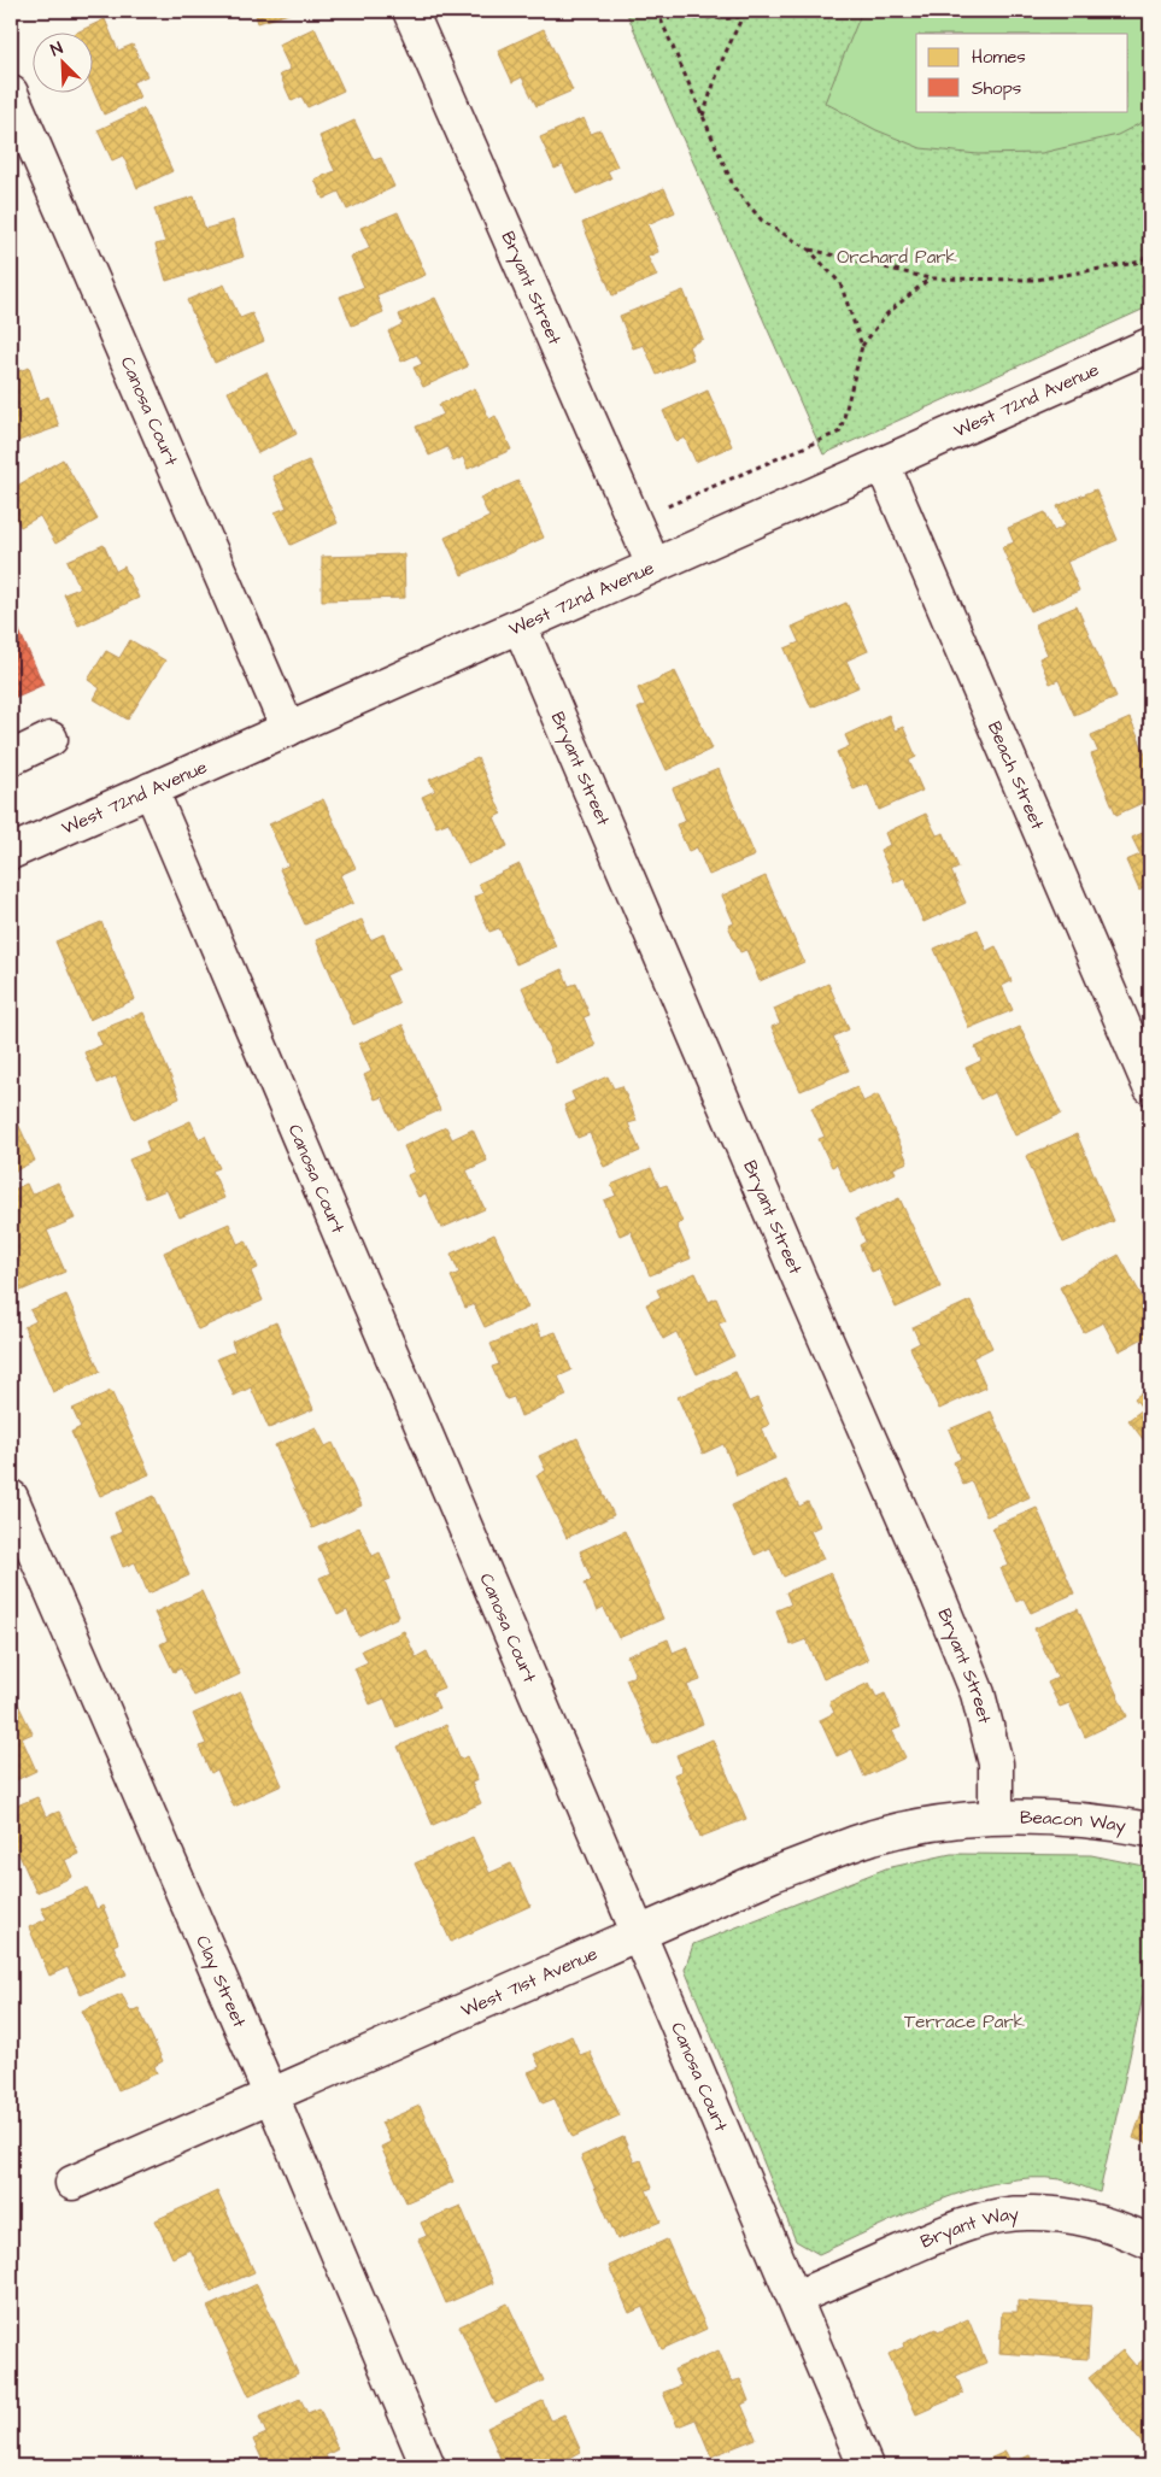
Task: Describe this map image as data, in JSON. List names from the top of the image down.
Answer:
{
  "streets": {
    "street": [
      "Bryant Street",
      "West 72nd Avenue",
      "Canosa Court",
      "Beach Street",
      "Beacon Way",
      "Clay Street",
      "West 71st Avenue",
      "Bryant Way"
    ]
  },
  "crossings": [
    ["Bryant Street", "West 72nd Avenue"],
    ["Bryant Street", "Beacon Way"],
    ["Bryant Street", "West 71st Avenue"],
    ["West 72nd Avenue", "Canosa Court"],
    ["West 72nd Avenue", "Beach Street"],
    ["Canosa Court", "West 71st Avenue"],
    ["Canosa Court", "Bryant Way"],
    ["Beacon Way", "West 71st Avenue"],
    ["Clay Street", "West 71st Avenue"]
  ],
  "parks": ["Orchard Park", "Terrace Park"],
  "legend": ["Homes", "Shops"],
  "north": "top left"
}
